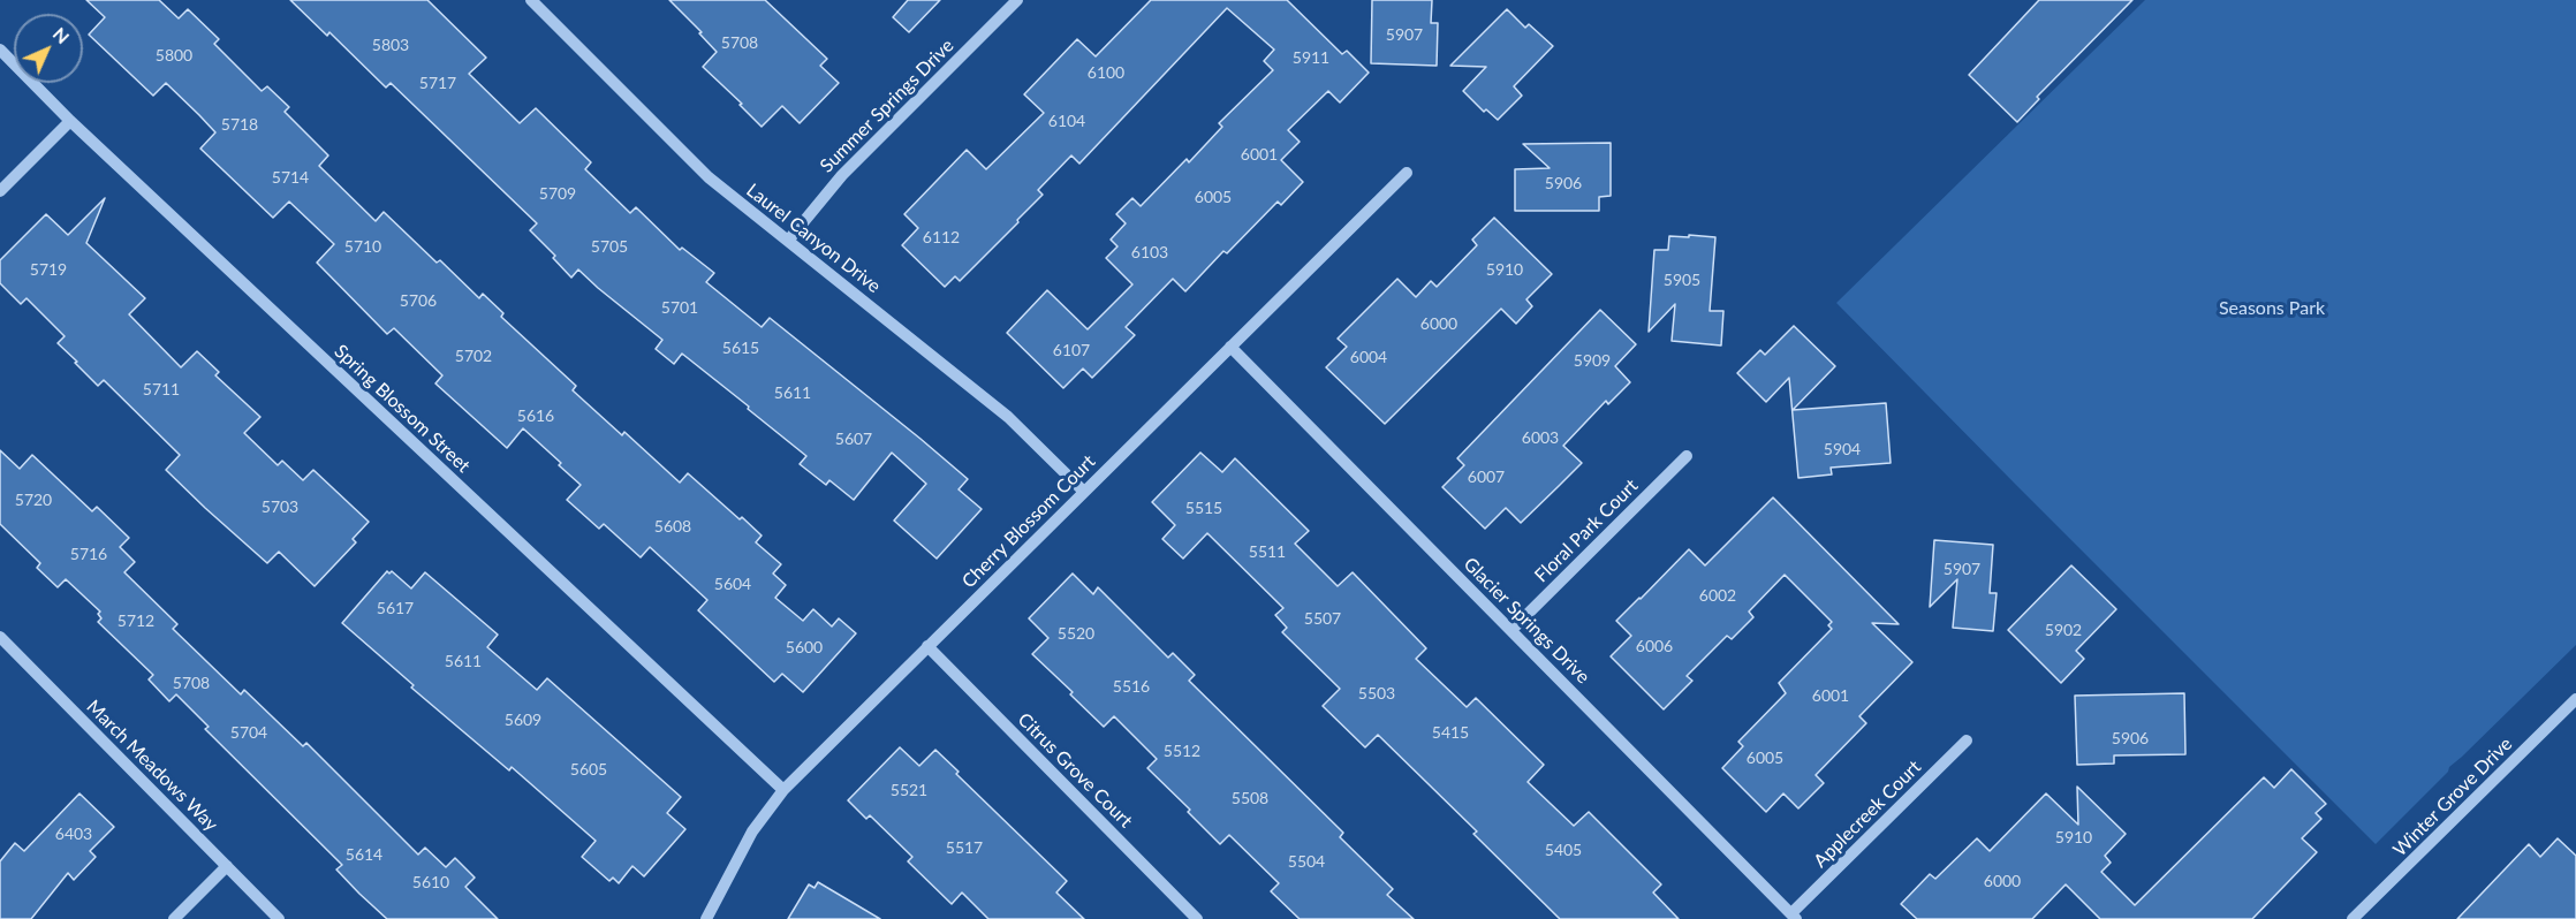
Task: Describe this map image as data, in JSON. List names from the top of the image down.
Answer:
{
  "streets": {
    "street": [
      "Summer Springs Drive",
      "Laurel Canyon Drive",
      "Spring Blossom Street",
      "Cherry Blossom Court",
      "Floral Park Court",
      "Glacier Springs Drive",
      "March Meadows Way",
      "Citrus Grove Court",
      "Winter Grove Drive",
      "Applecreek Court"
    ]
  },
  "crossings": [
    ["Summer Springs Drive", "Laurel Canyon Drive"],
    ["Laurel Canyon Drive", "Cherry Blossom Court"],
    ["Spring Blossom Street", "Cherry Blossom Court"],
    ["Cherry Blossom Court", "Glacier Springs Drive"],
    ["Cherry Blossom Court", "Citrus Grove Court"],
    ["Floral Park Court", "Glacier Springs Drive"],
    ["Glacier Springs Drive", "Applecreek Court"]
  ],
  "parks": ["Seasons Park"],
  "house_numbers": [
    "5907",
    "5708",
    "5803",
    "5800",
    "5911",
    "6100",
    "5717",
    "6104",
    "5718",
    "6001",
    "5714",
    "5906",
    "5709",
    "6005",
    "6112",
    "5710",
    "5705",
    "6103",
    "5719",
    "5910",
    "5905",
    "5706",
    "5701",
    "6000",
    "5615",
    "6107",
    "5702",
    "6004",
    "5909",
    "5711",
    "5611",
    "5616",
    "6003",
    "5607",
    "5904",
    "6007",
    "5720",
    "5703",
    "5515",
    "5608",
    "5511",
    "5716",
    "5907",
    "5604",
    "6002",
    "5617",
    "5507",
    "5712",
    "5902",
    "5520",
    "6006",
    "5600",
    "5611",
    "5708",
    "5516",
    "5503",
    "6001",
    "5609",
    "5704",
    "5415",
    "5906",
    "5512",
    "6005",
    "5605",
    "5521",
    "5508",
    "6403",
    "5910",
    "5517",
    "5405",
    "5614",
    "5504",
    "6000",
    "5610"
  ],
  "north": "top right"
}
